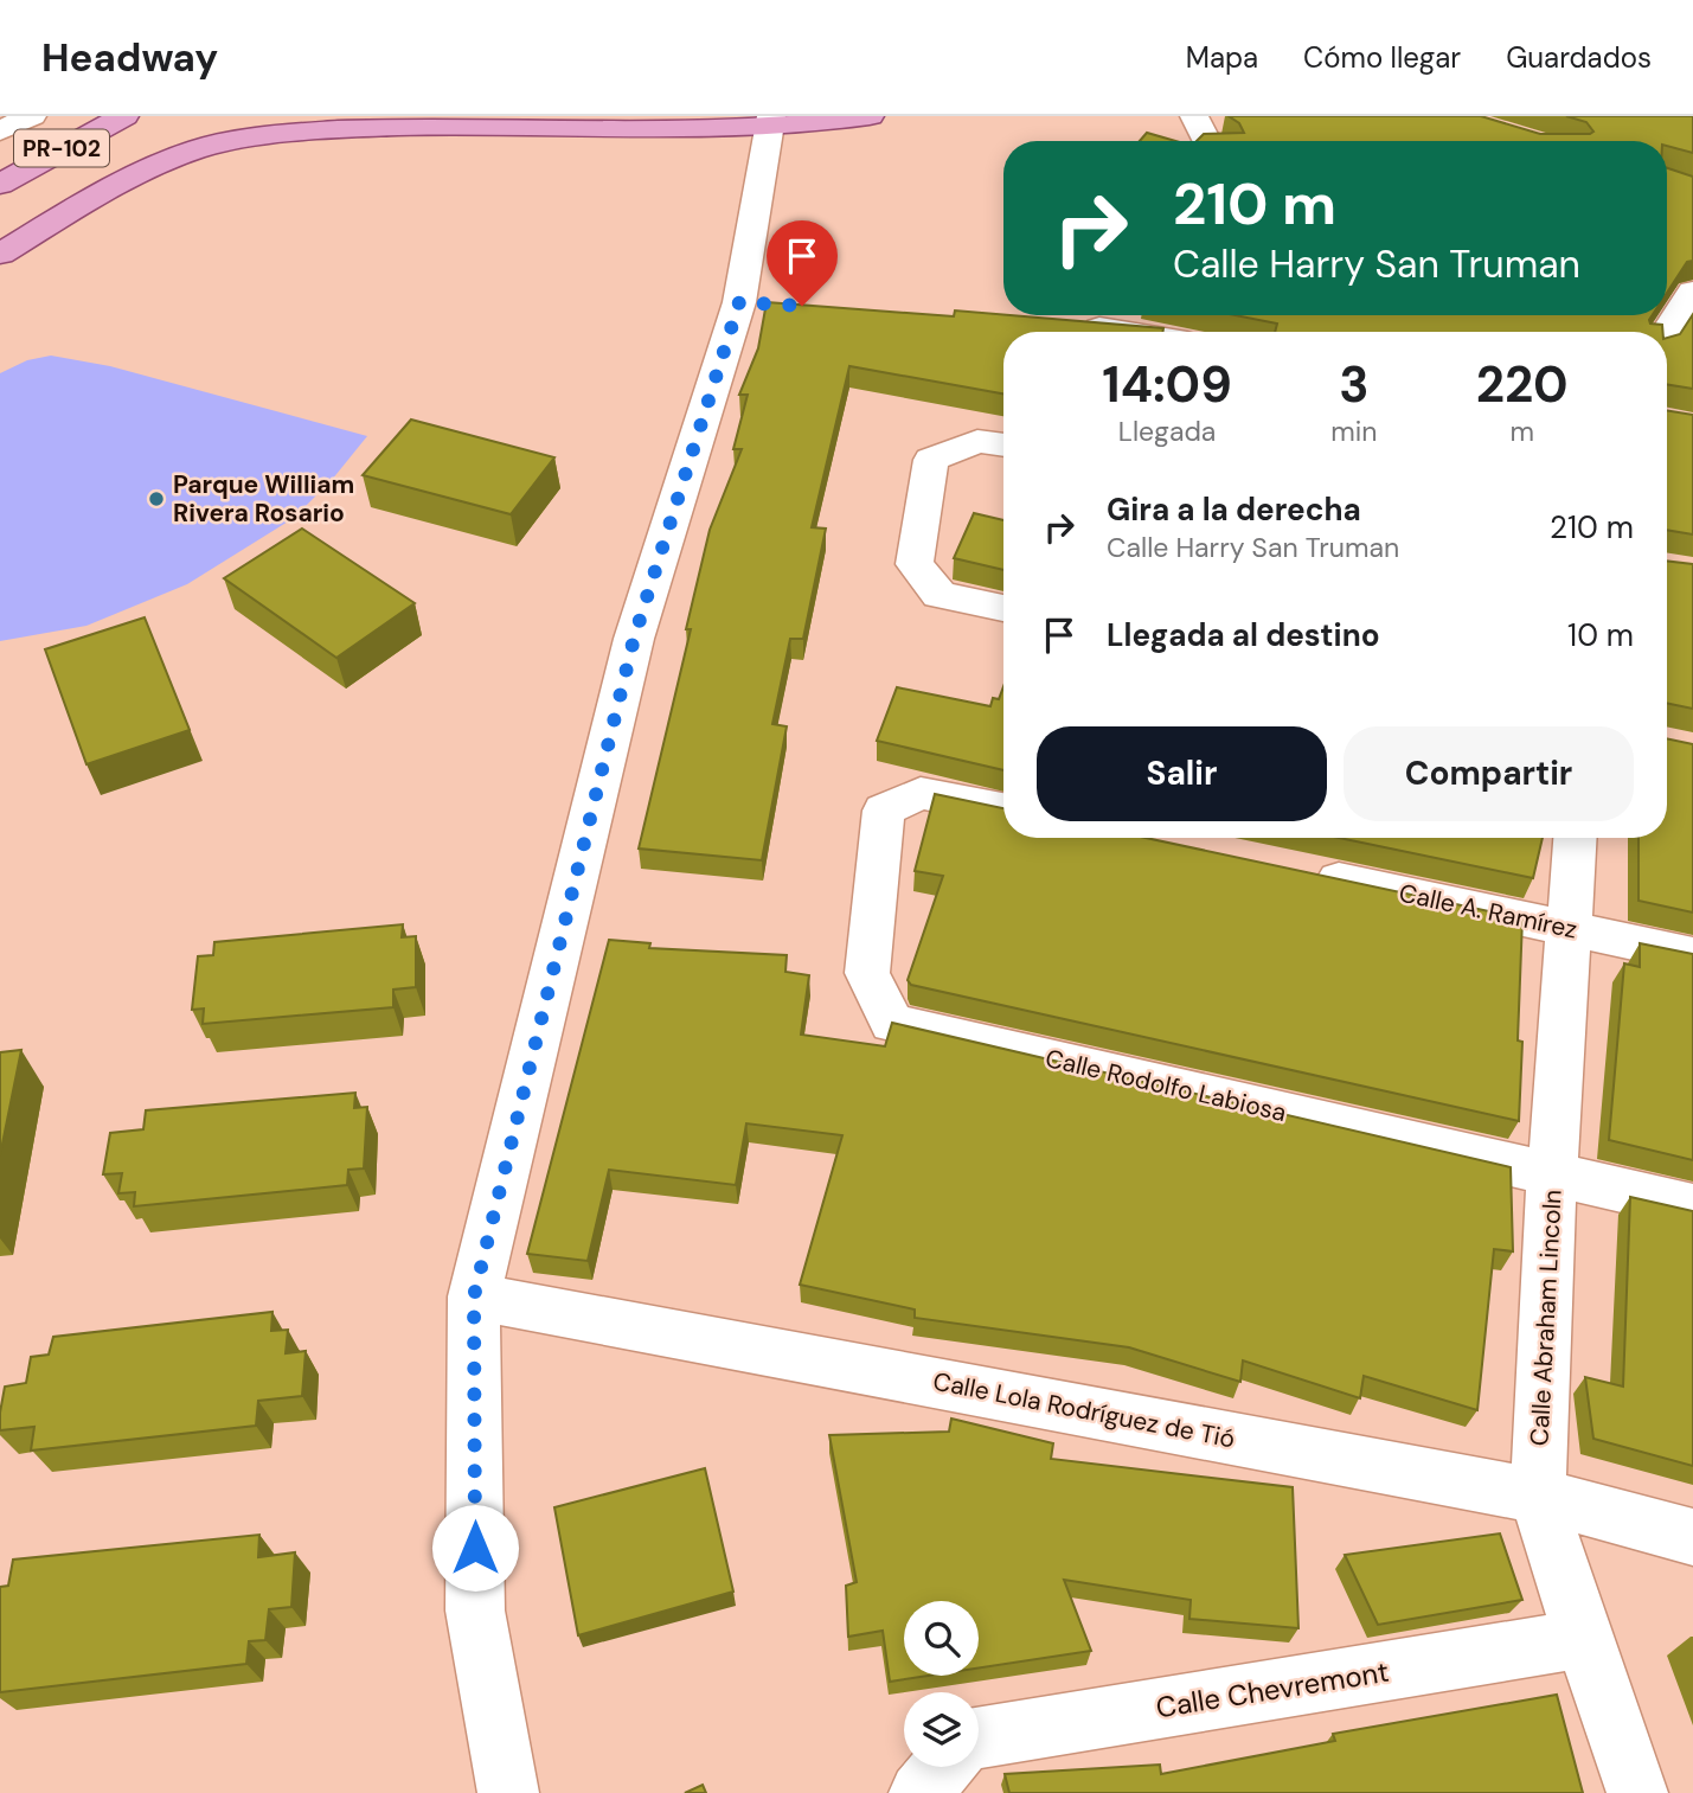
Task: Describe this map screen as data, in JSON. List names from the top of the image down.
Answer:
{
  "streets": {
    "main road": ["PR-102"],
    "street": [
      "Calle A. Ramírez",
      "Calle Rodolfo Labiosa",
      "Calle Abraham Lincoln",
      "Calle Lola Rodríguez de Tió",
      "Calle Chevremont"
    ]
  },
  "crossings": [
    ["Calle A. Ramírez", "Calle Abraham Lincoln"],
    ["Calle Rodolfo Labiosa", "Calle Abraham Lincoln"],
    ["Calle Abraham Lincoln", "Calle Lola Rodríguez de Tió"],
    ["Calle Abraham Lincoln", "Calle Chevremont"]
  ],
  "places": ["Parque William Rivera Rosario"],
  "page": {
    "header": "Headway",
    "nav": ["Mapa", "Cómo llegar", "Guardados"],
    "turn": ["210 m", "Calle Harry San Truman"],
    "eta": [
      "14:09",
      "Llegada",
      "3",
      "min",
      "220",
      "m"
    ],
    "list": [
      {
        "name": "Gira a la derecha",
        "note": "Calle Harry San Truman",
        "value": "210 m"
      },
      {
        "name": "Llegada al destino",
        "value": "10 m"
      }
    ],
    "buttons": ["Salir", "Compartir"]
  }
}
